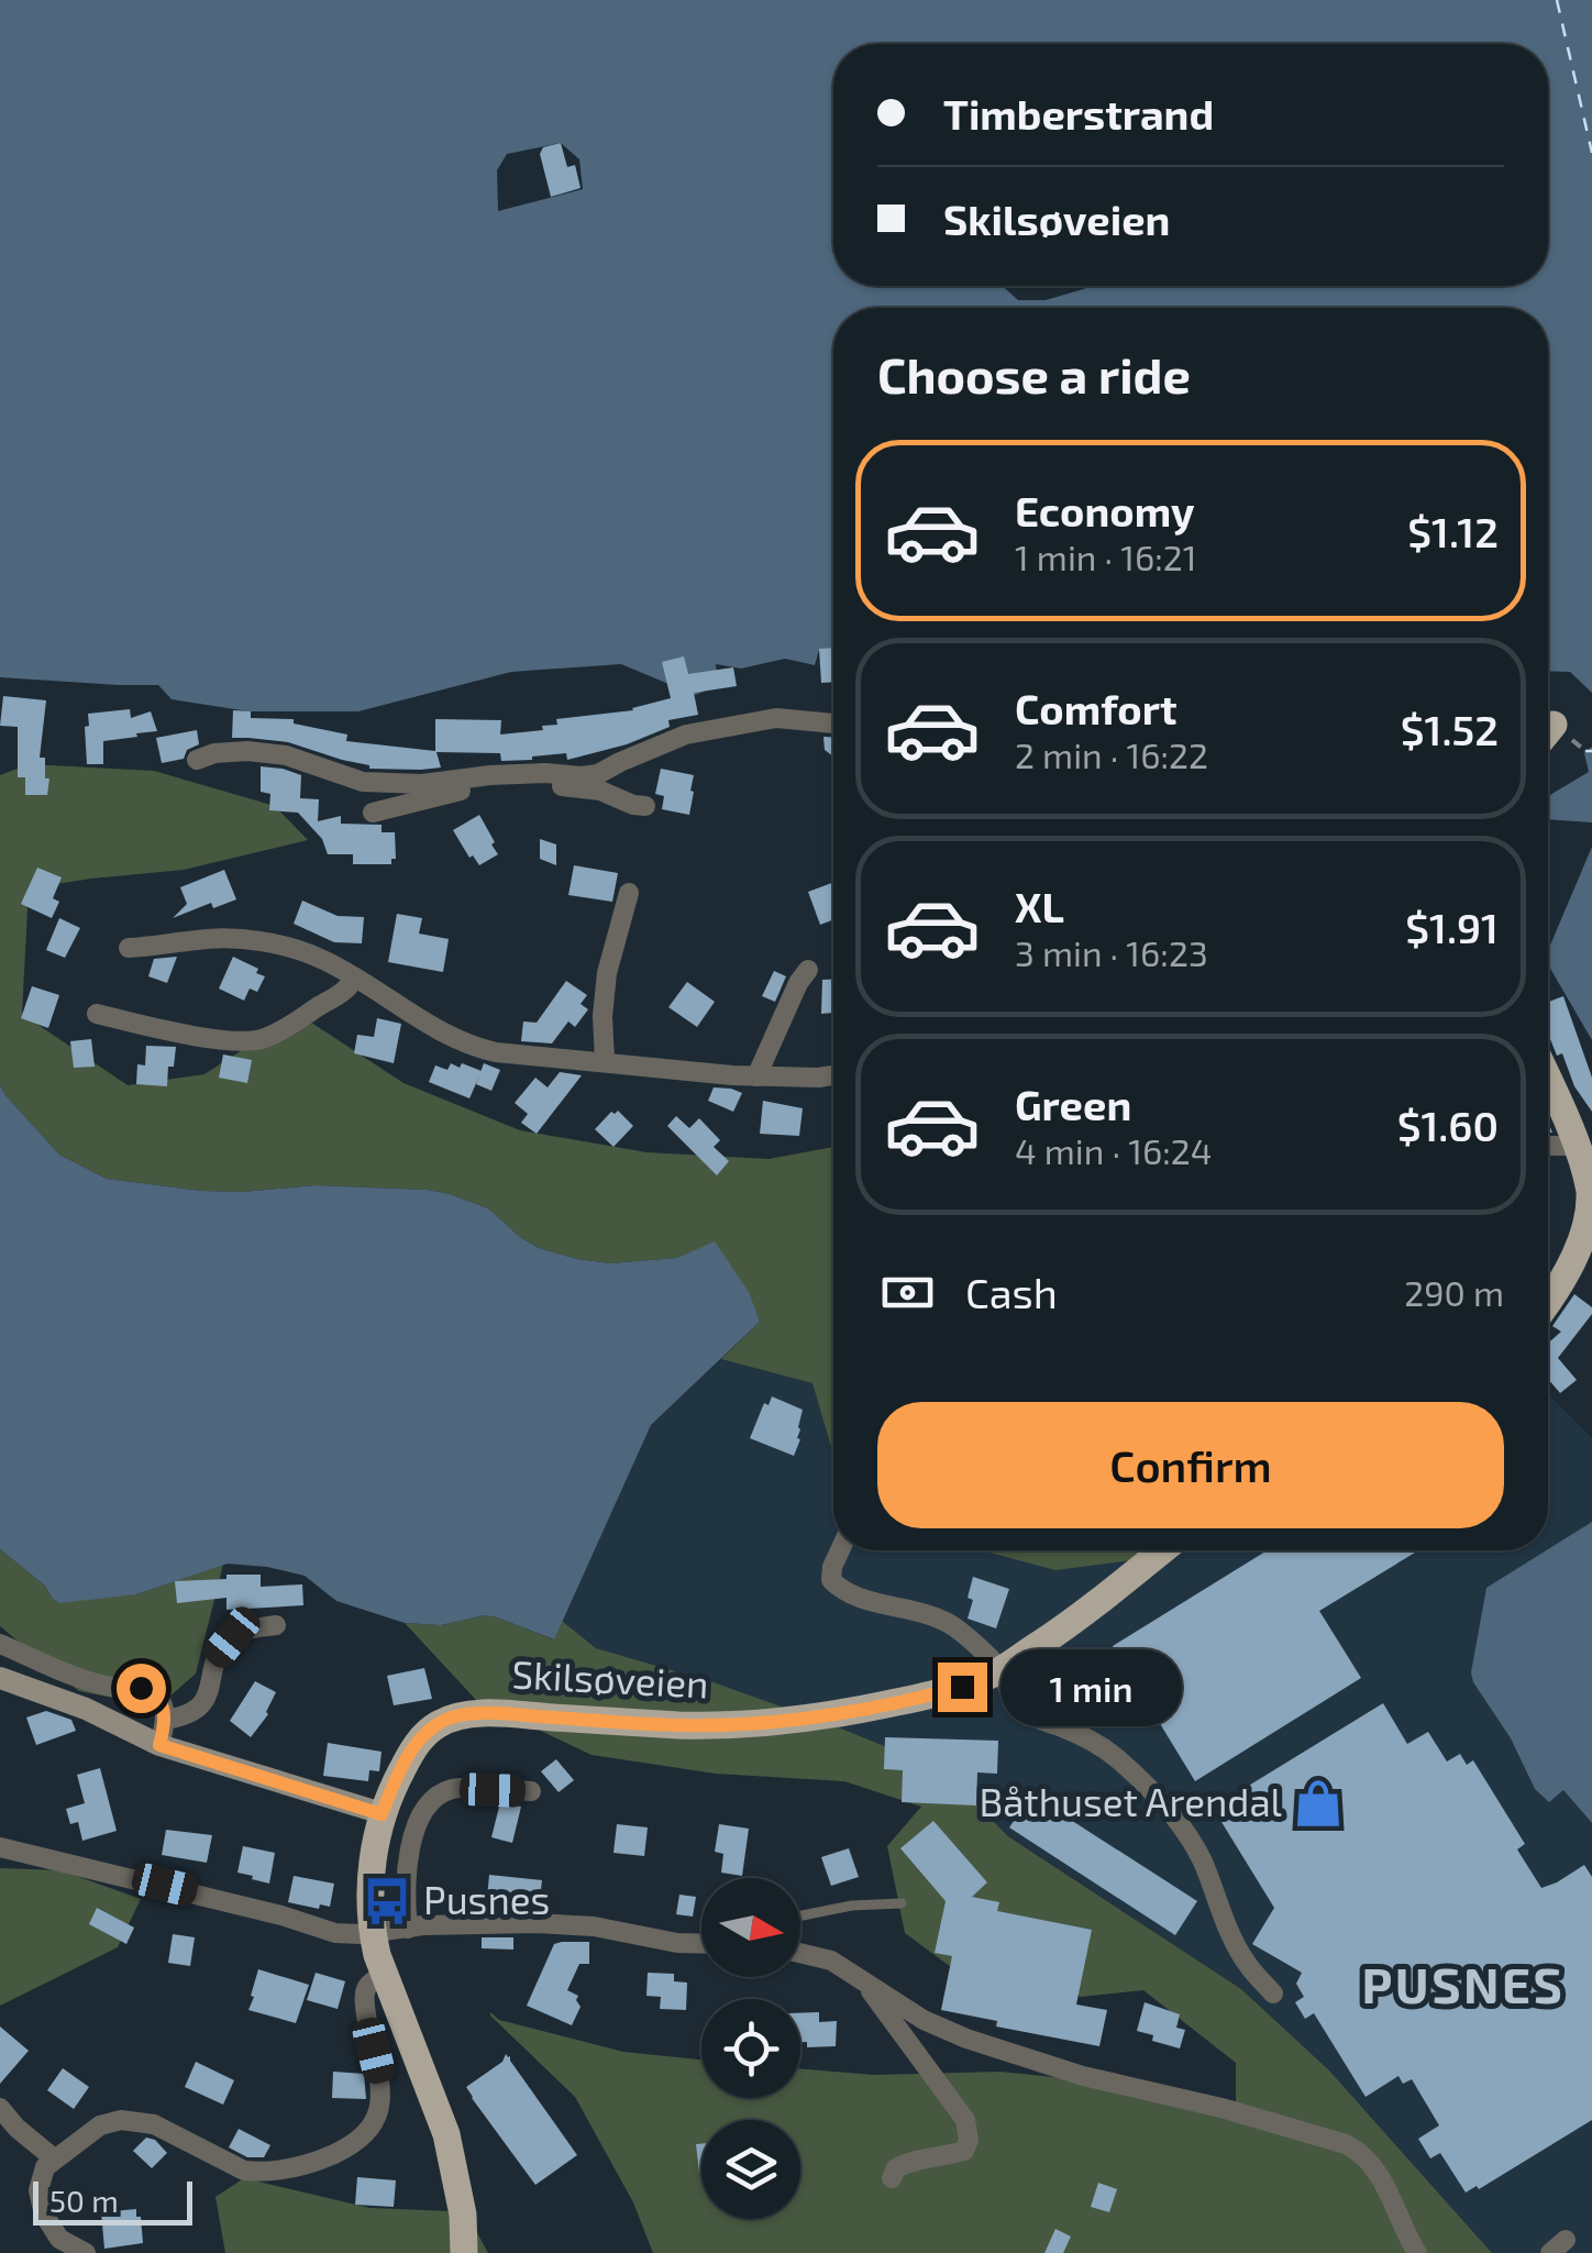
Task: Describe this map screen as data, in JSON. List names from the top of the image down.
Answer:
{
  "streets": {
    "main road": ["Skilsøveien"]
  },
  "districts": ["PUSNES"],
  "places": {
    "shop": ["Båthuset Arendal"],
    "bus stop": ["Pusnes"]
  },
  "scale_bar": "50 m",
  "north": "right",
  "page": {
    "banner": ["Timberstrand", "Skilsøveien"],
    "heading": "Choose a ride",
    "list": [
      {
        "name": "Economy",
        "note": "1 min · 16:21",
        "value": "$1.12"
      },
      {
        "name": "Comfort",
        "note": "2 min · 16:22",
        "value": "$1.52"
      },
      {
        "name": "XL",
        "note": "3 min · 16:23",
        "value": "$1.91"
      },
      {
        "name": "Green",
        "note": "4 min · 16:24",
        "value": "$1.60"
      }
    ],
    "pay": ["Cash", "290 m"],
    "buttons": "Confirm",
    "bubble": "1 min",
    "scale": "50 m"
  }
}
